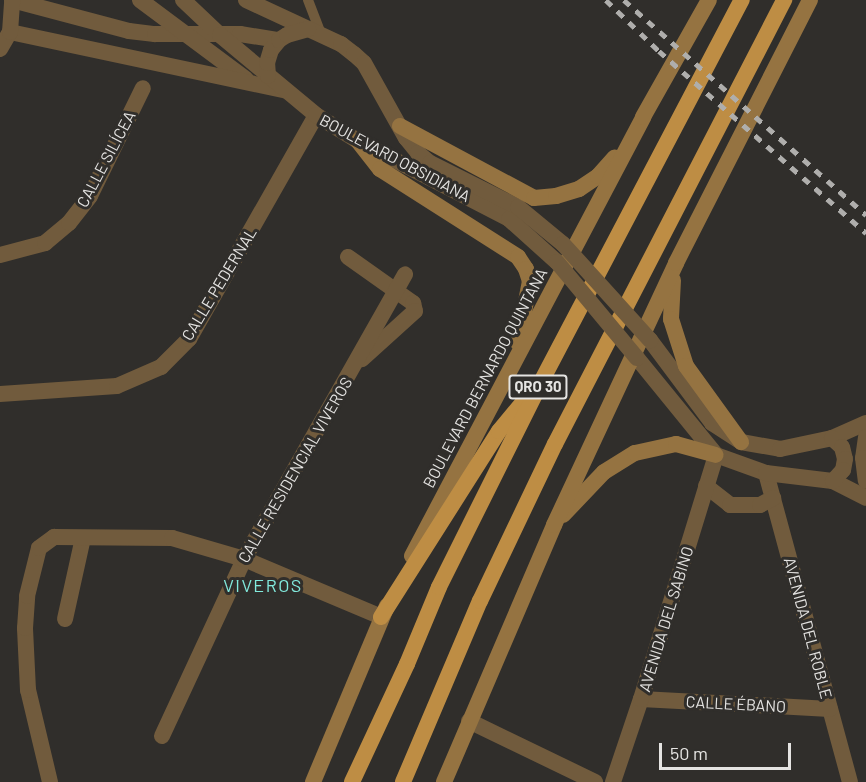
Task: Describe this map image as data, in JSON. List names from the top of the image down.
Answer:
{
  "streets": {
    "highway": ["QRO 30"],
    "main road": ["BOULEVARD BERNARDO QUINTANA"],
    "street": [
      "BOULEVARD OBSIDIANA",
      "CALLE SILÍCEA",
      "CALLE PEDERNAL",
      "CALLE RESIDENCIAL VIVEROS",
      "AVENIDA DEL SABINO",
      "AVENIDA DEL ROBLE",
      "CALLE ÉBANO"
    ]
  },
  "crossings": [
    ["BOULEVARD OBSIDIANA", "CALLE PEDERNAL"],
    ["BOULEVARD OBSIDIANA", "AVENIDA DEL SABINO"],
    ["AVENIDA DEL SABINO", "CALLE ÉBANO"],
    ["AVENIDA DEL ROBLE", "CALLE ÉBANO"]
  ],
  "districts": ["VIVEROS"],
  "scale_bar": "50 m"
}
